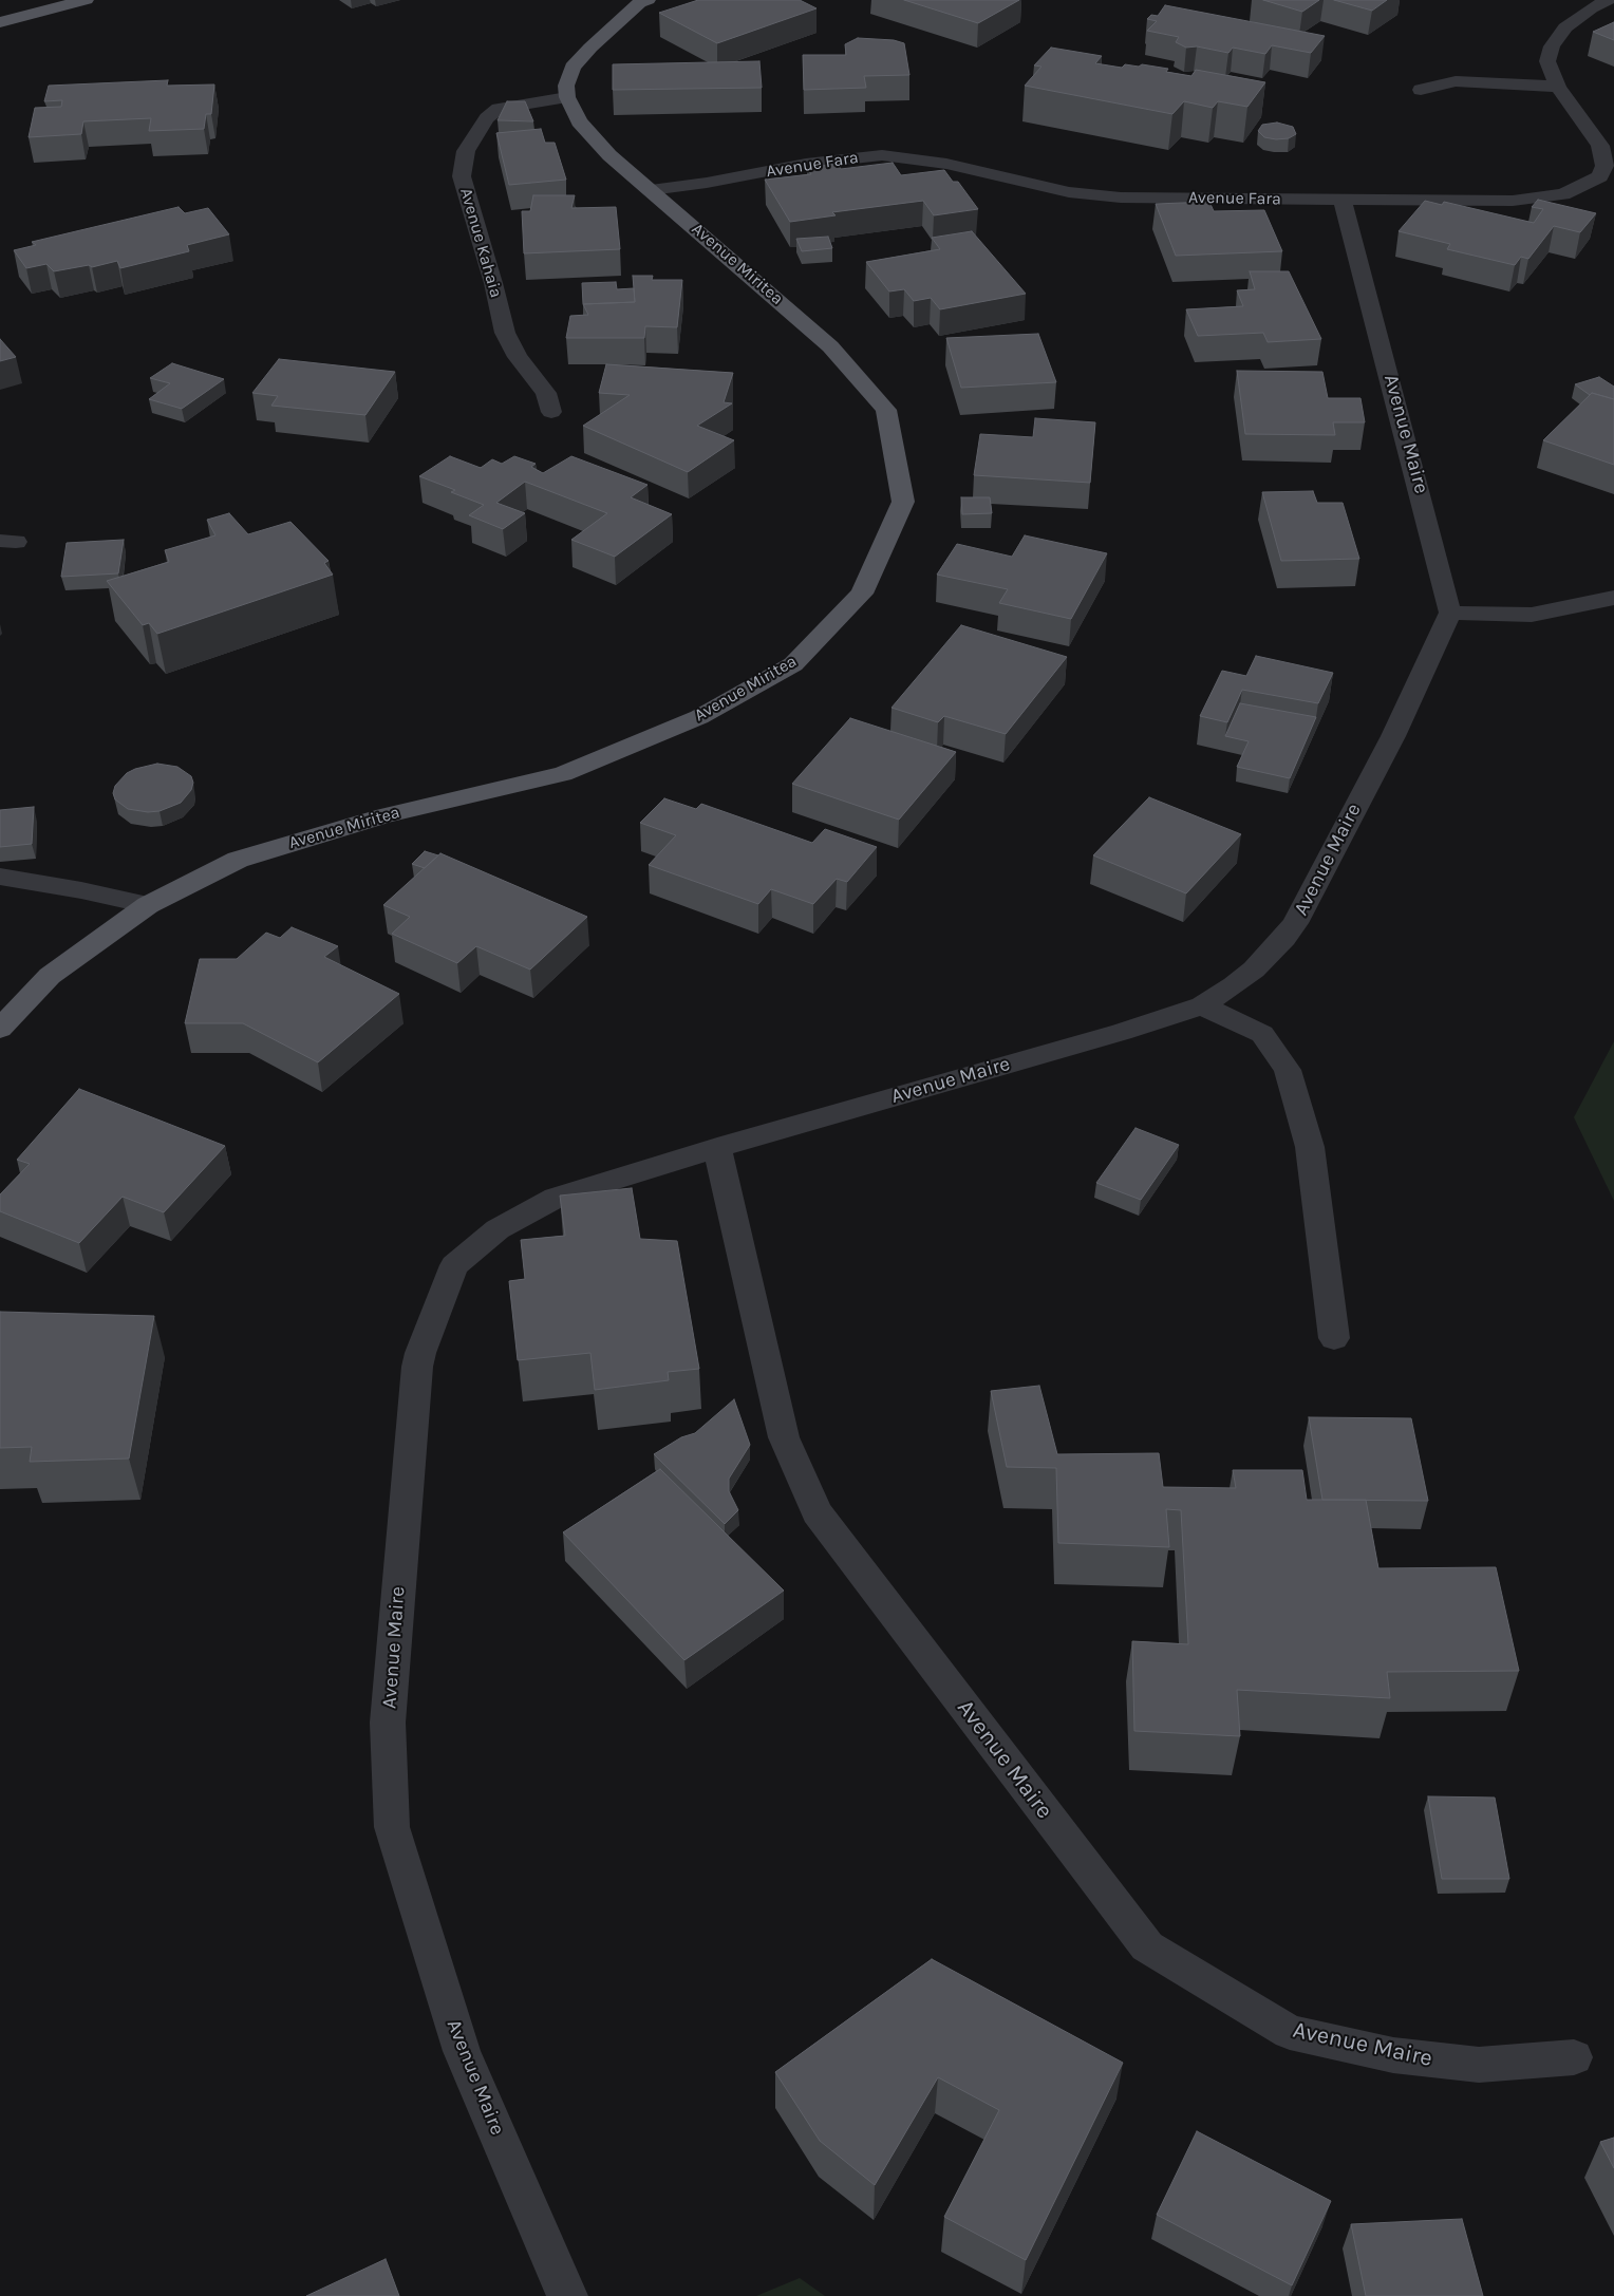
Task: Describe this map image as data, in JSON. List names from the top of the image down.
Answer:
{
  "streets": {
    "main road": ["Avenue Miritea"],
    "street": ["Avenue Fara", "Avenue Kahaia", "Avenue Maire"]
  },
  "crossings": [
    ["Avenue Fara", "Avenue Miritea"],
    ["Avenue Fara", "Avenue Maire"],
    ["Avenue Kahaia", "Avenue Miritea"]
  ]
}
